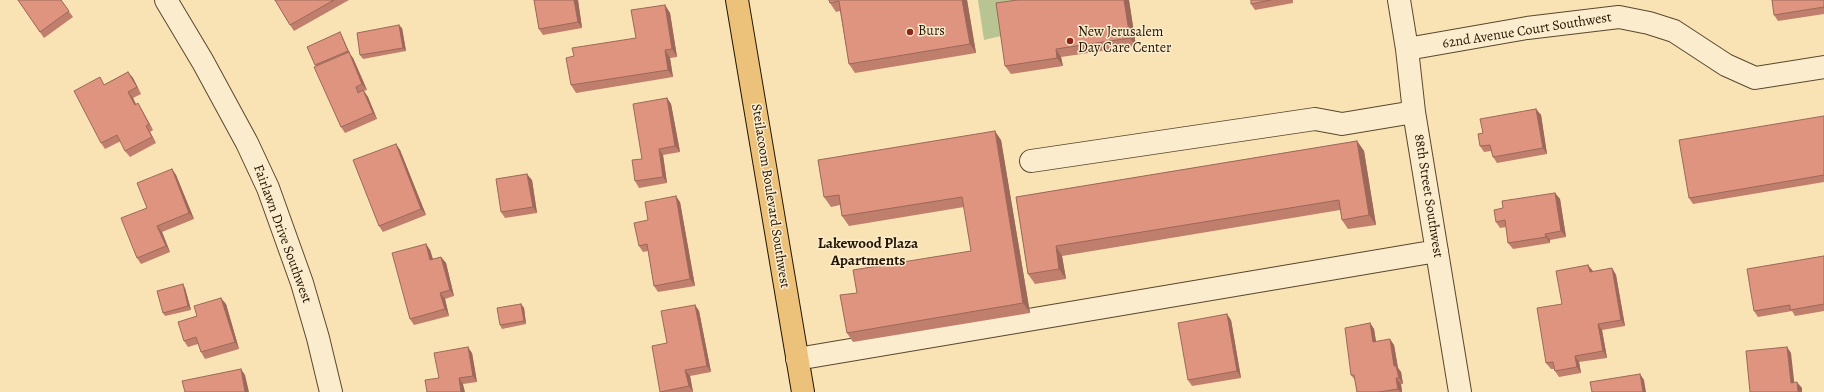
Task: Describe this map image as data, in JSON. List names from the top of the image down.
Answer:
{
  "streets": {
    "main road": ["Steilacoom Boulevard Southwest"],
    "street": ["62nd Avenue Court Southwest", "88th Street Southwest", "Fairlawn Drive Southwest"]
  },
  "crossings": [
    ["62nd Avenue Court Southwest", "88th Street Southwest"]
  ],
  "districts": ["Lakewood Plaza Apartments"],
  "places": ["Burs", "New Jerusalem Day Care Center"]
}
